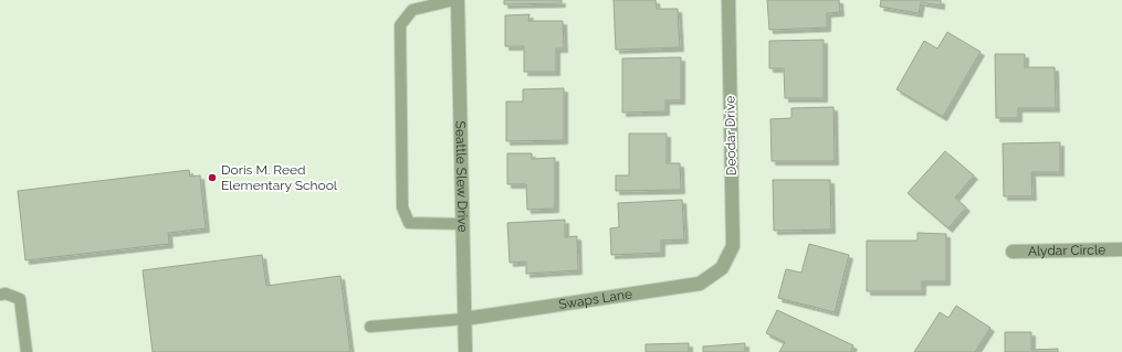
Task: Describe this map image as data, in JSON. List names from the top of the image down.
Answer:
{
  "streets": {
    "street": [
      "Deodar Drive",
      "Seattle Slew Drive",
      "Alydar Circle",
      "Swaps Lane"
    ]
  },
  "crossings": [
    ["Deodar Drive", "Swaps Lane"],
    ["Seattle Slew Drive", "Swaps Lane"]
  ],
  "places": ["Doris M. Reed Elementary School"]
}
